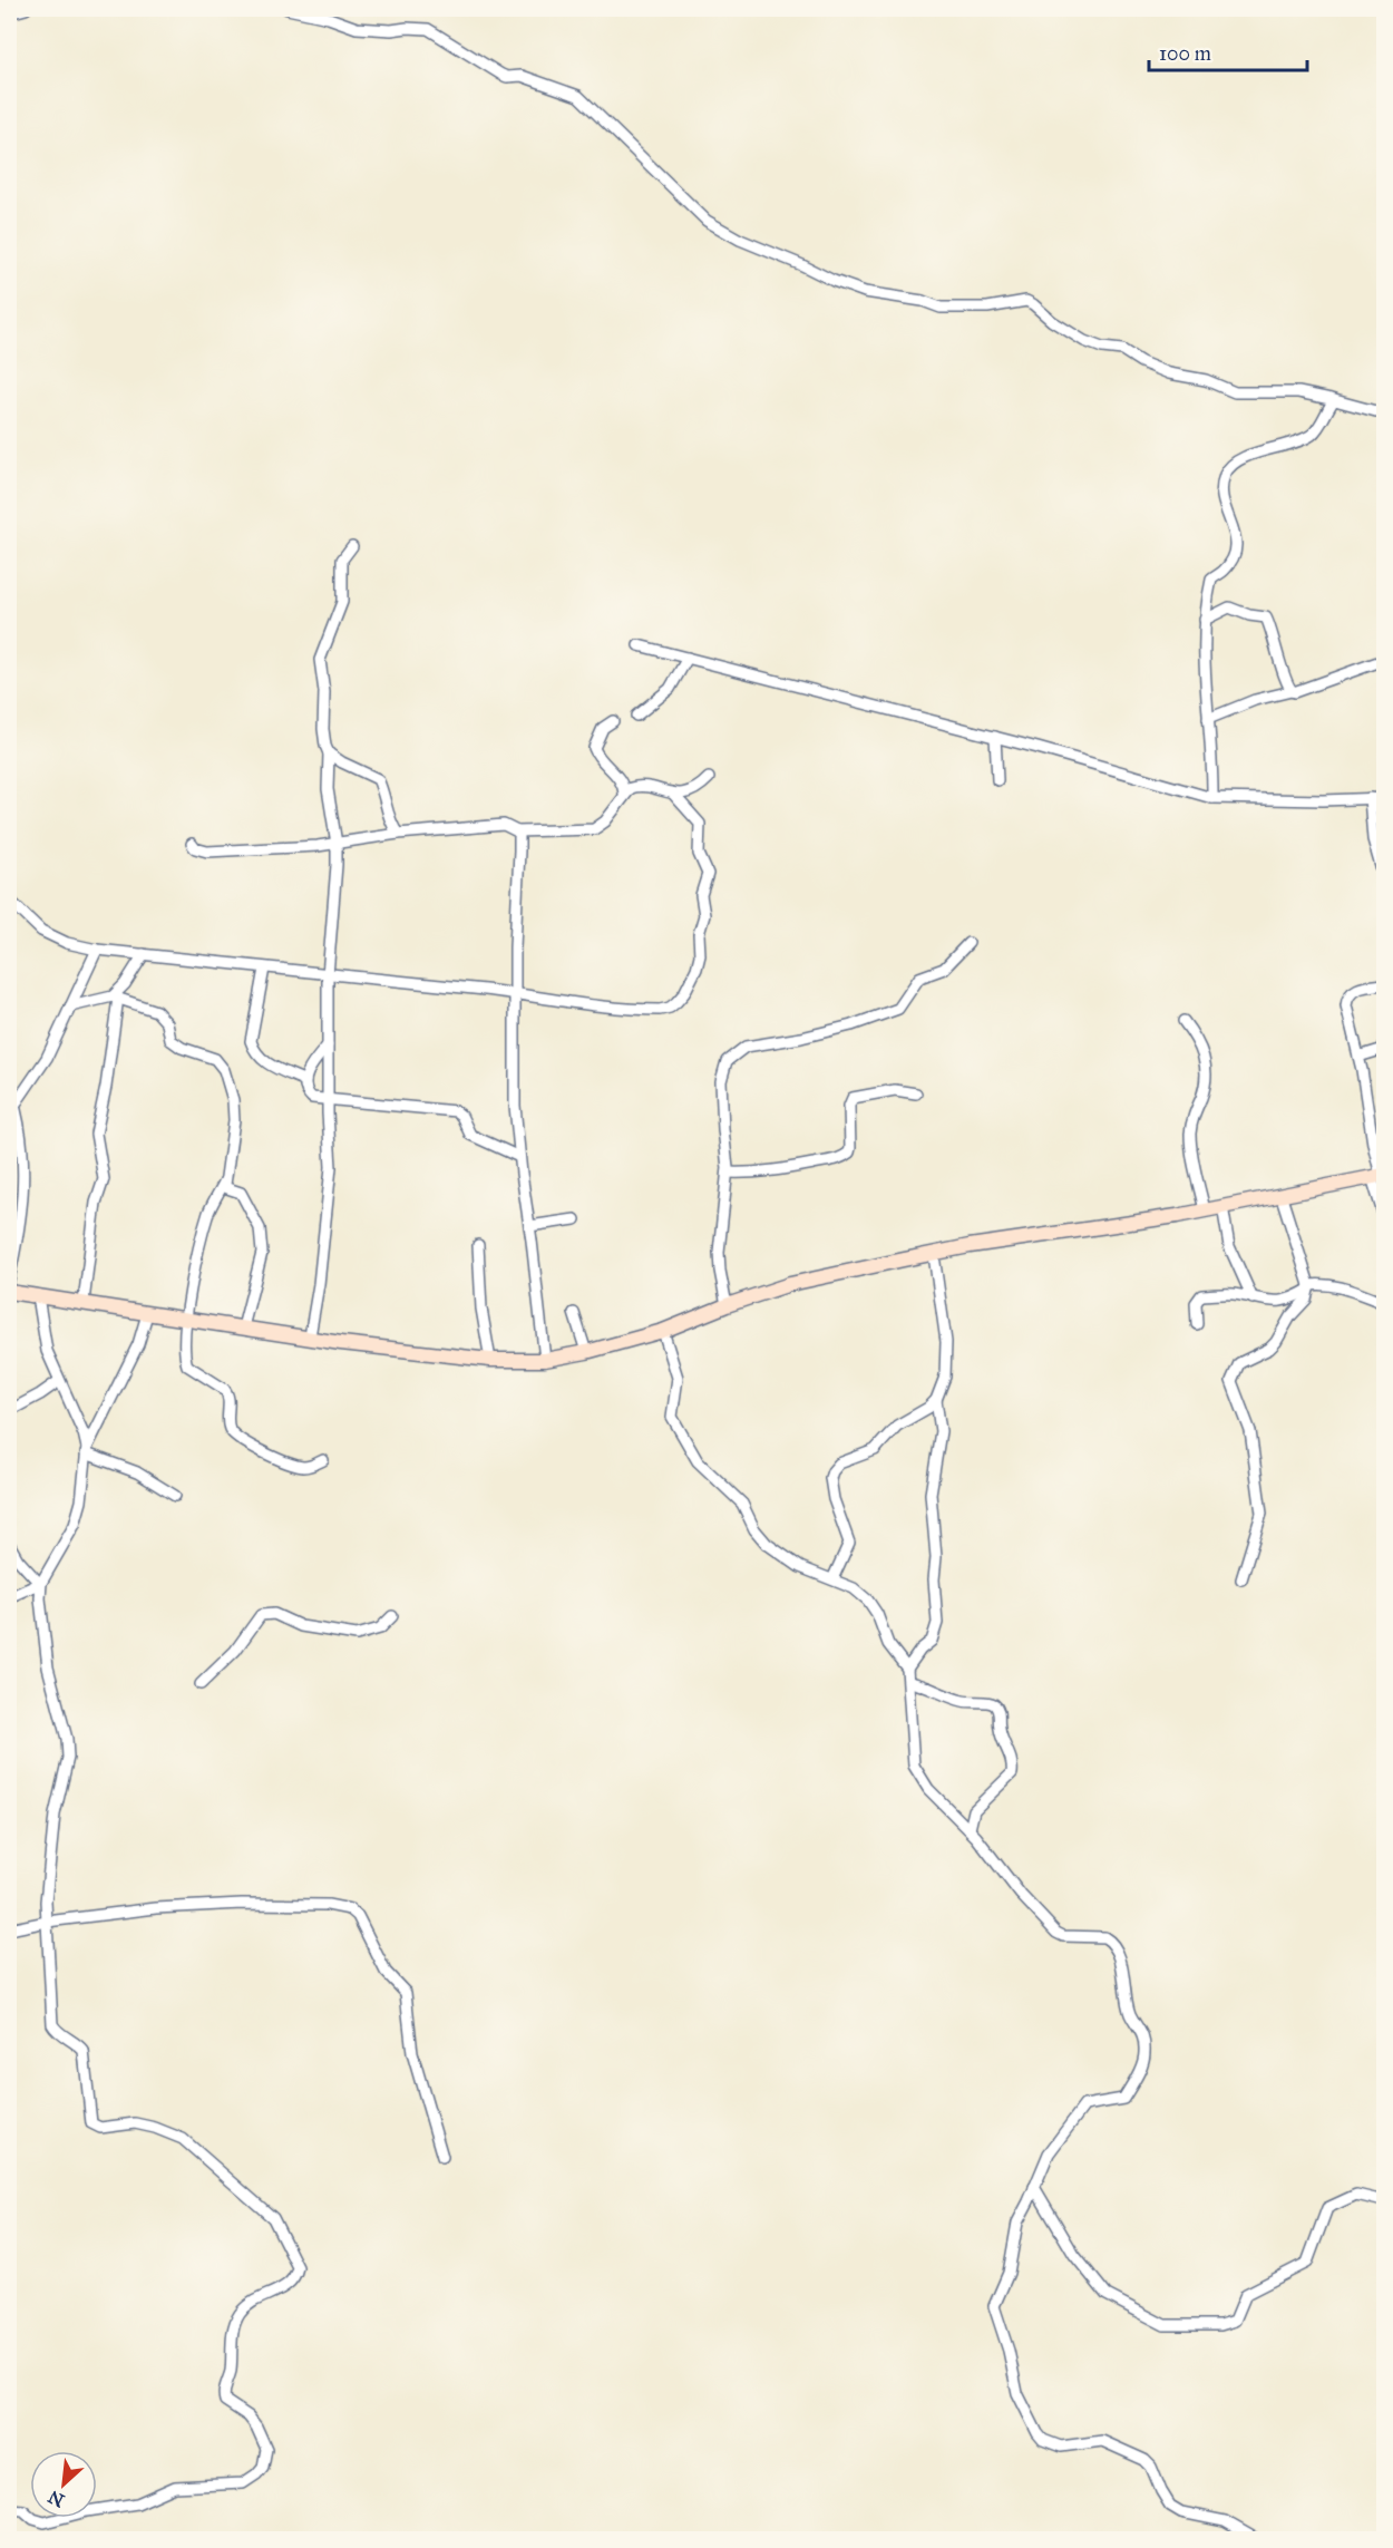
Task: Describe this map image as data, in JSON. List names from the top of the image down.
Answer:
{
  "scale_bar": "100 m",
  "north": "bottom left"
}
